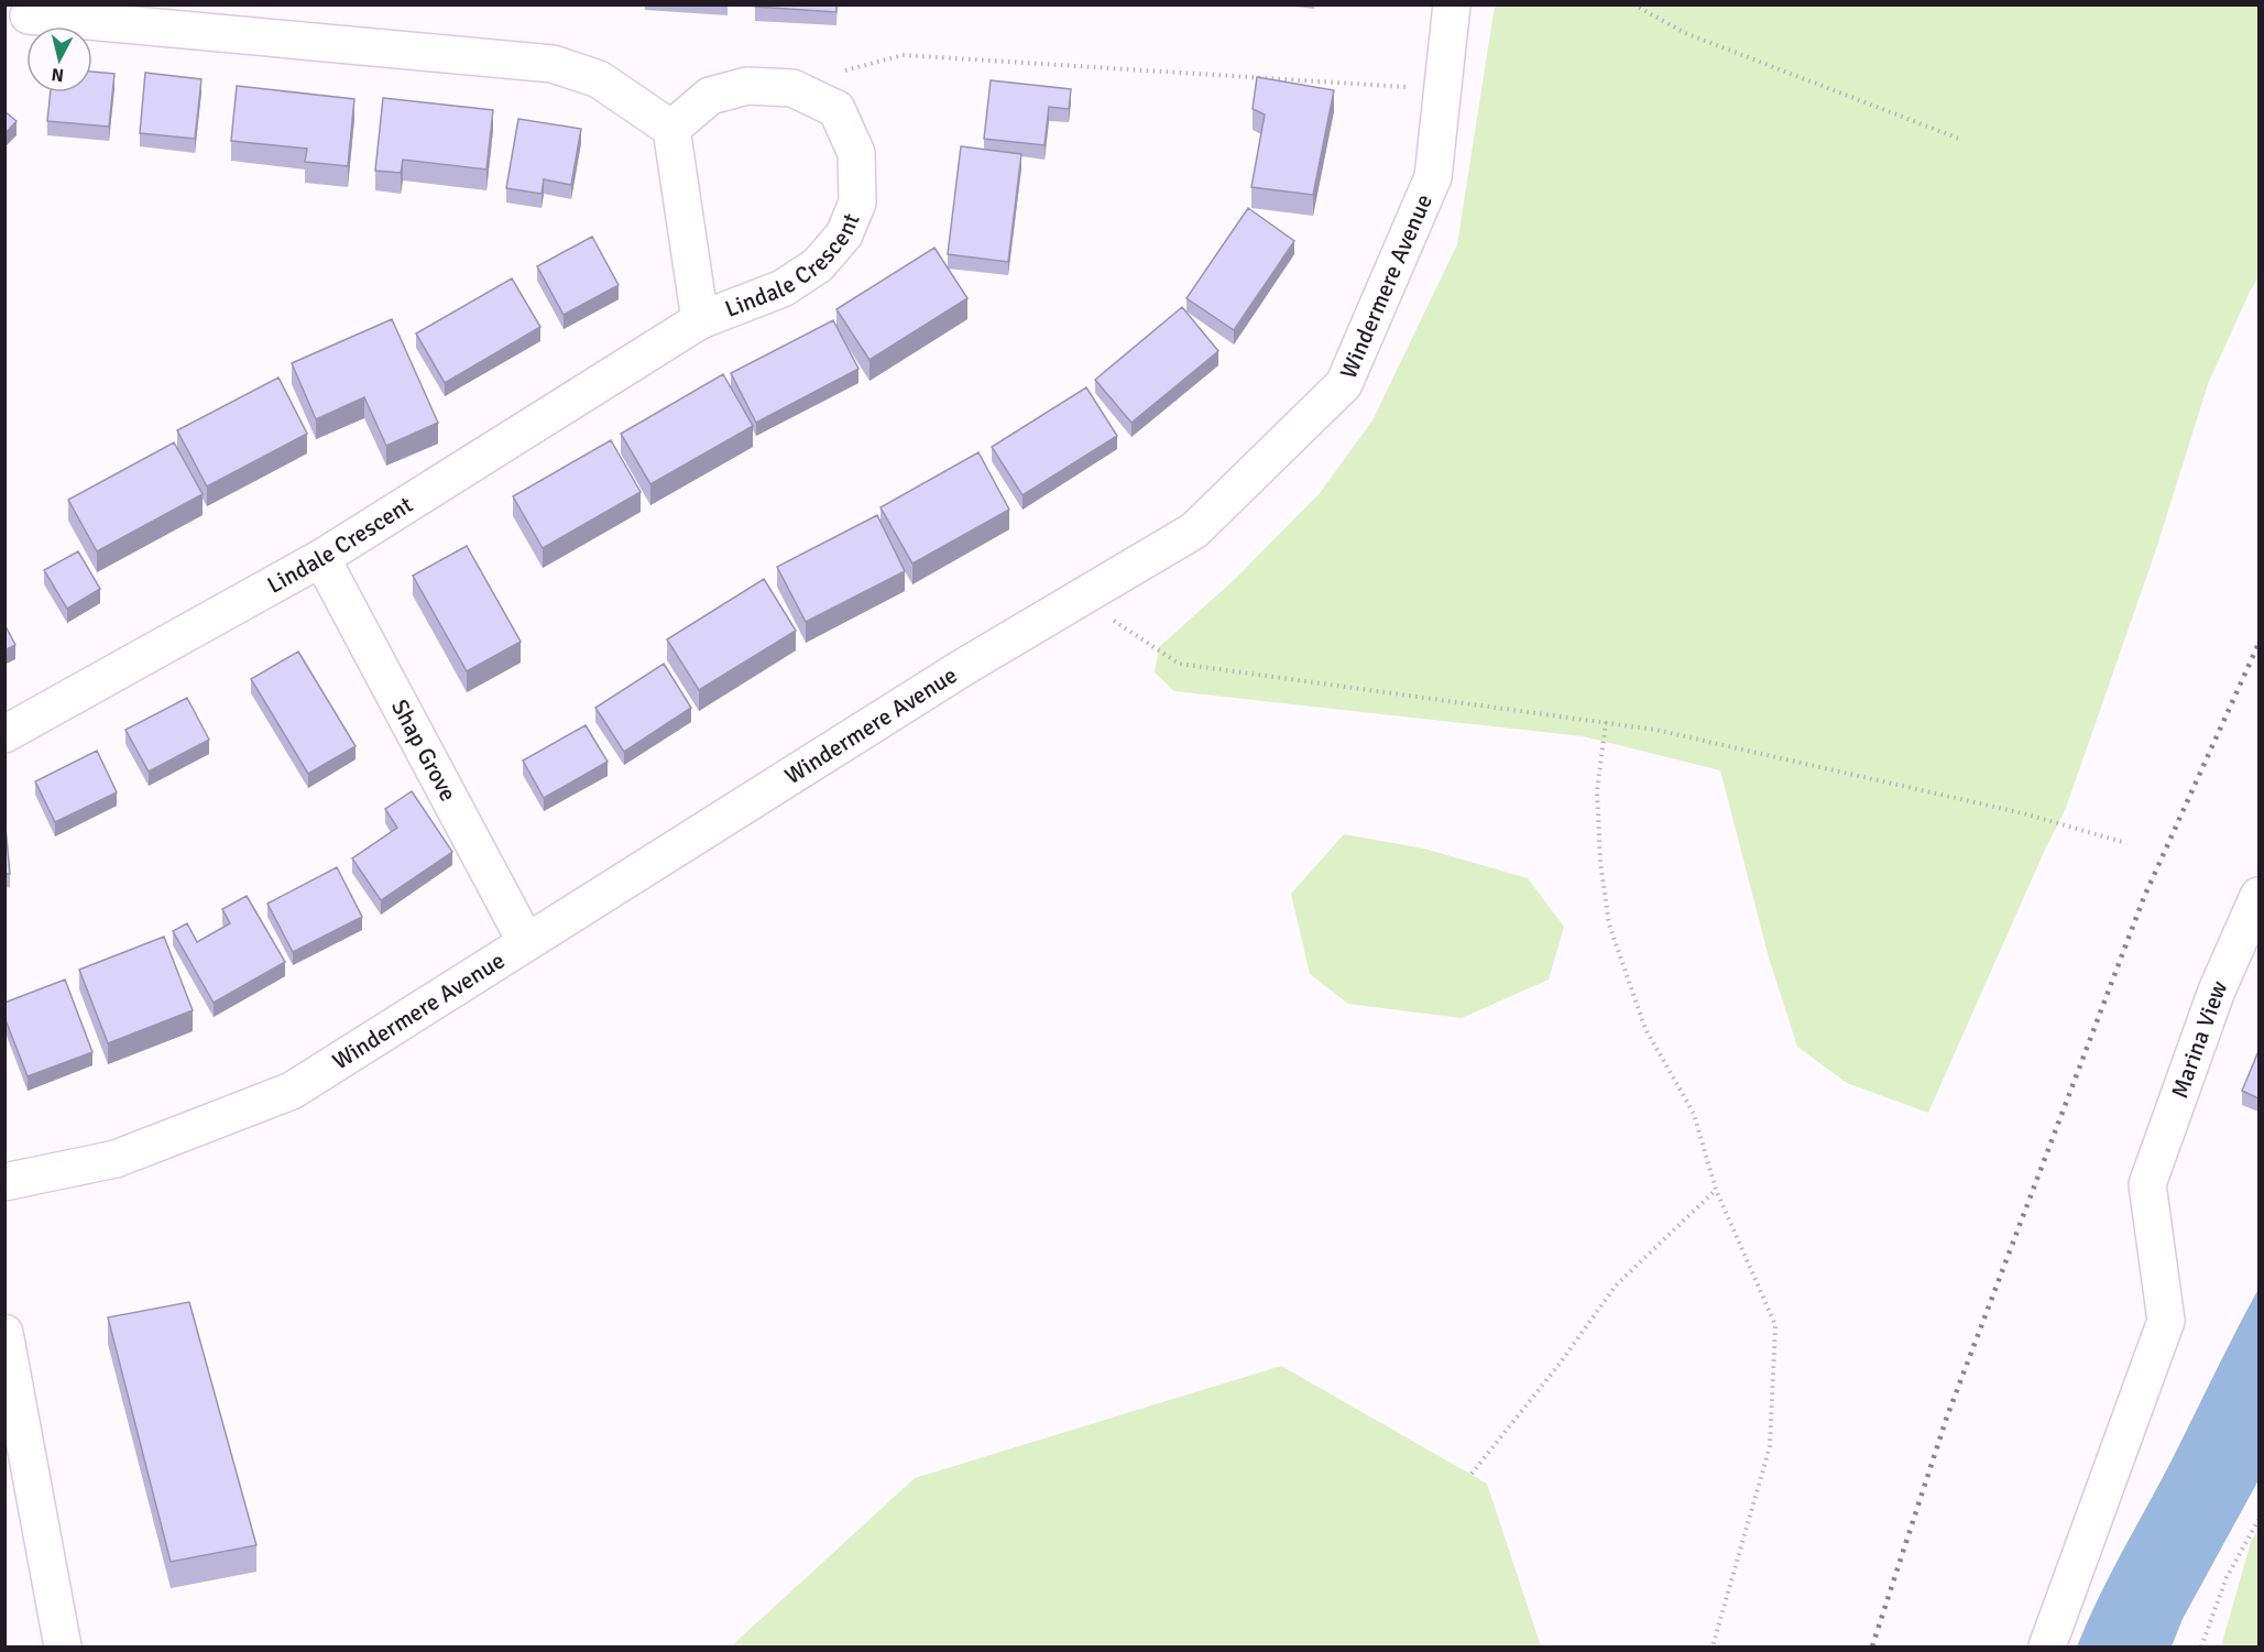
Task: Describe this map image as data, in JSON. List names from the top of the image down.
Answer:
{
  "streets": {
    "street": [
      "Lindale Crescent",
      "Windermere Avenue",
      "Shap Grove",
      "Marina View"
    ]
  },
  "crossings": [
    ["Lindale Crescent", "Shap Grove"],
    ["Windermere Avenue", "Shap Grove"]
  ],
  "north": "bottom"
}
